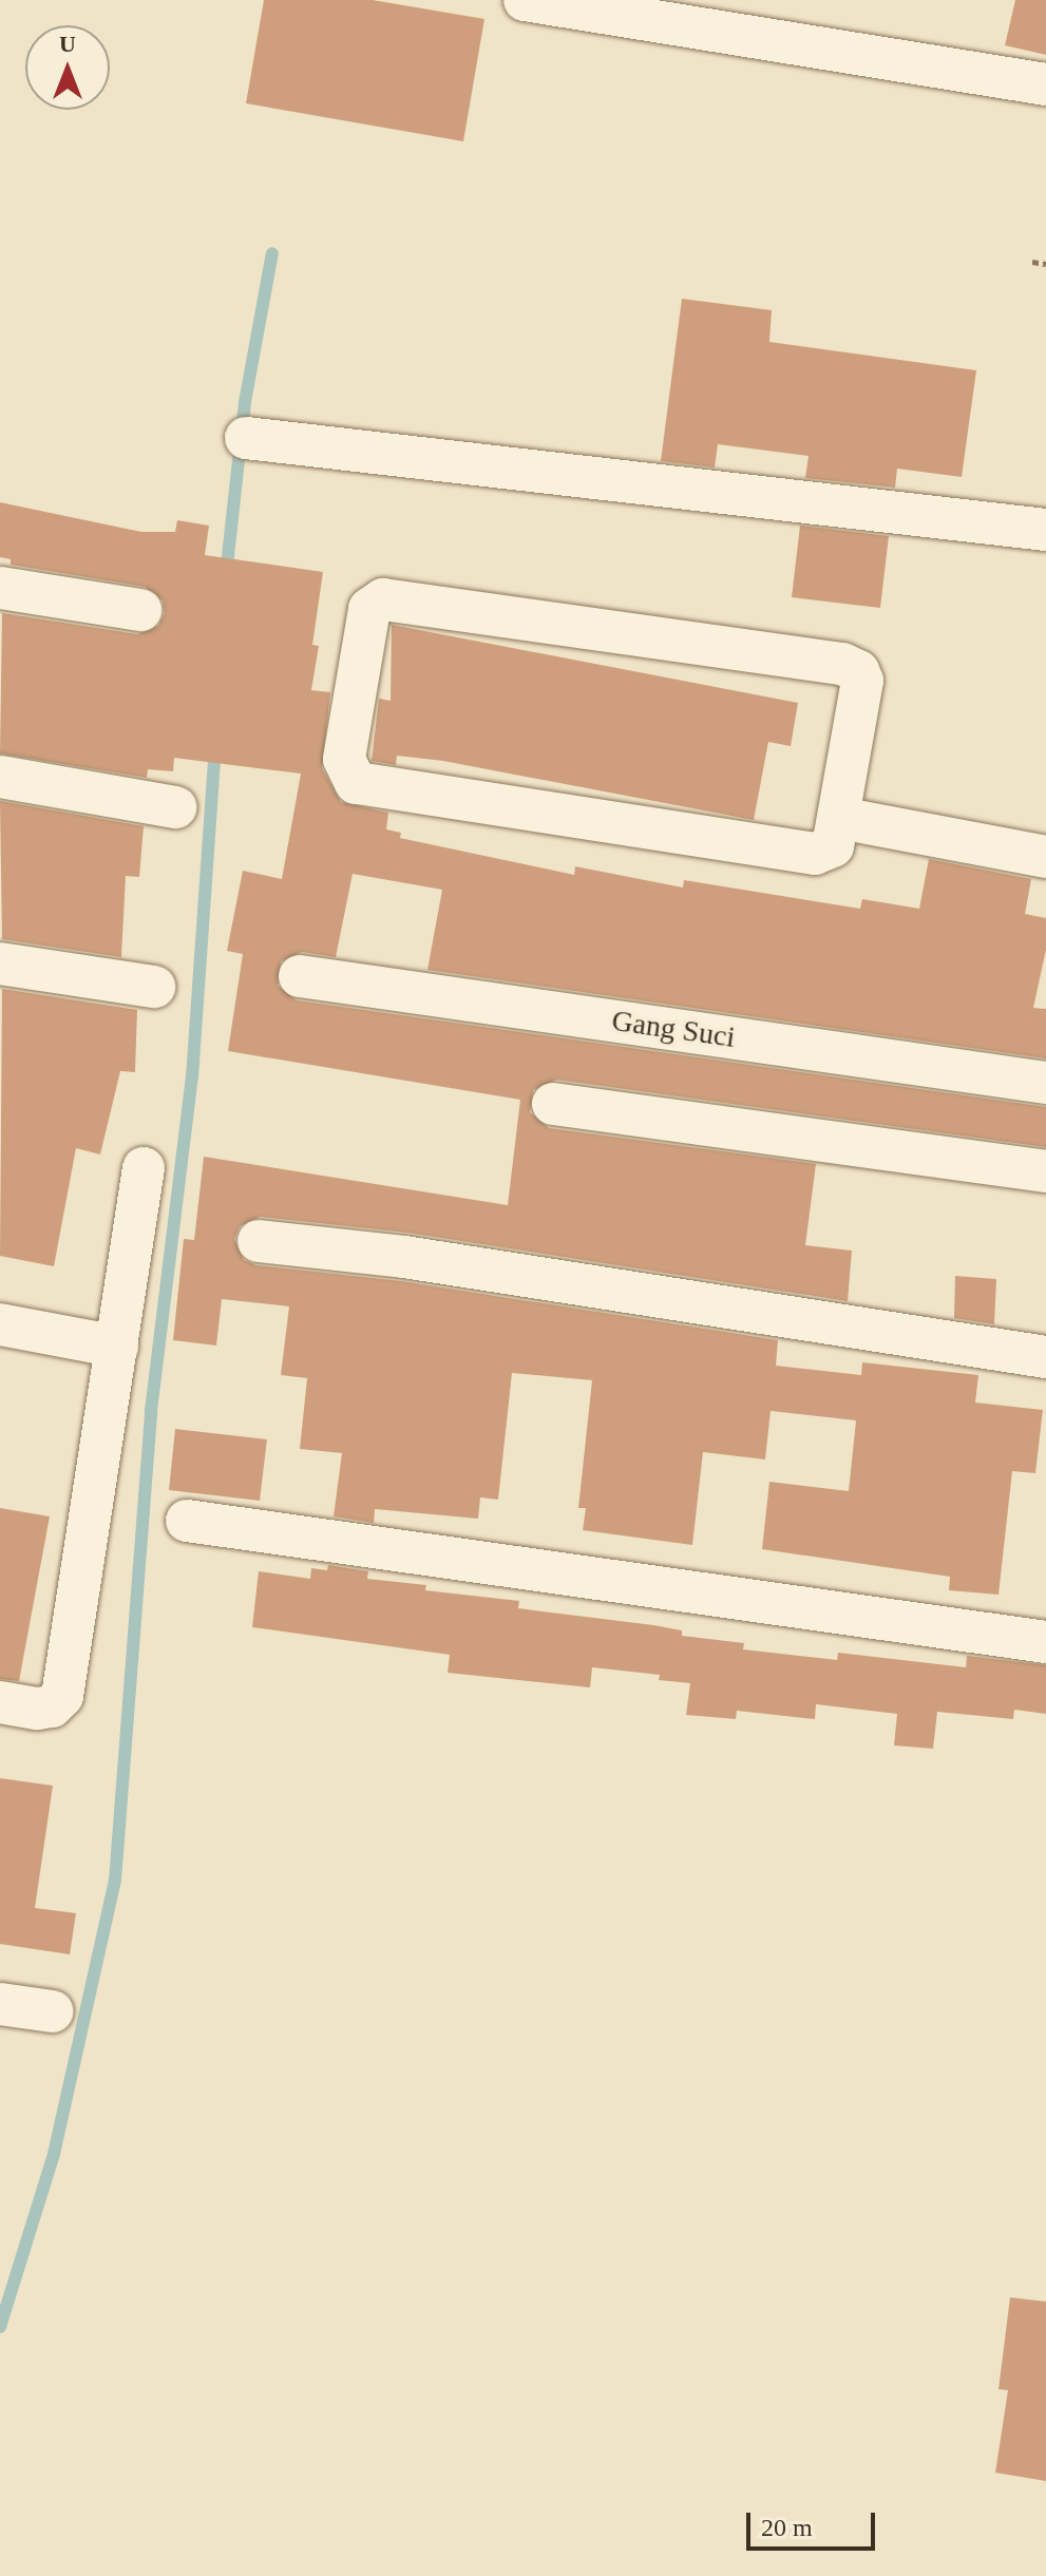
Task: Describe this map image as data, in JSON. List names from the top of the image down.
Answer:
{
  "streets": {
    "street": ["Gang Suci"]
  },
  "scale_bar": "20 m",
  "north": "top"
}
